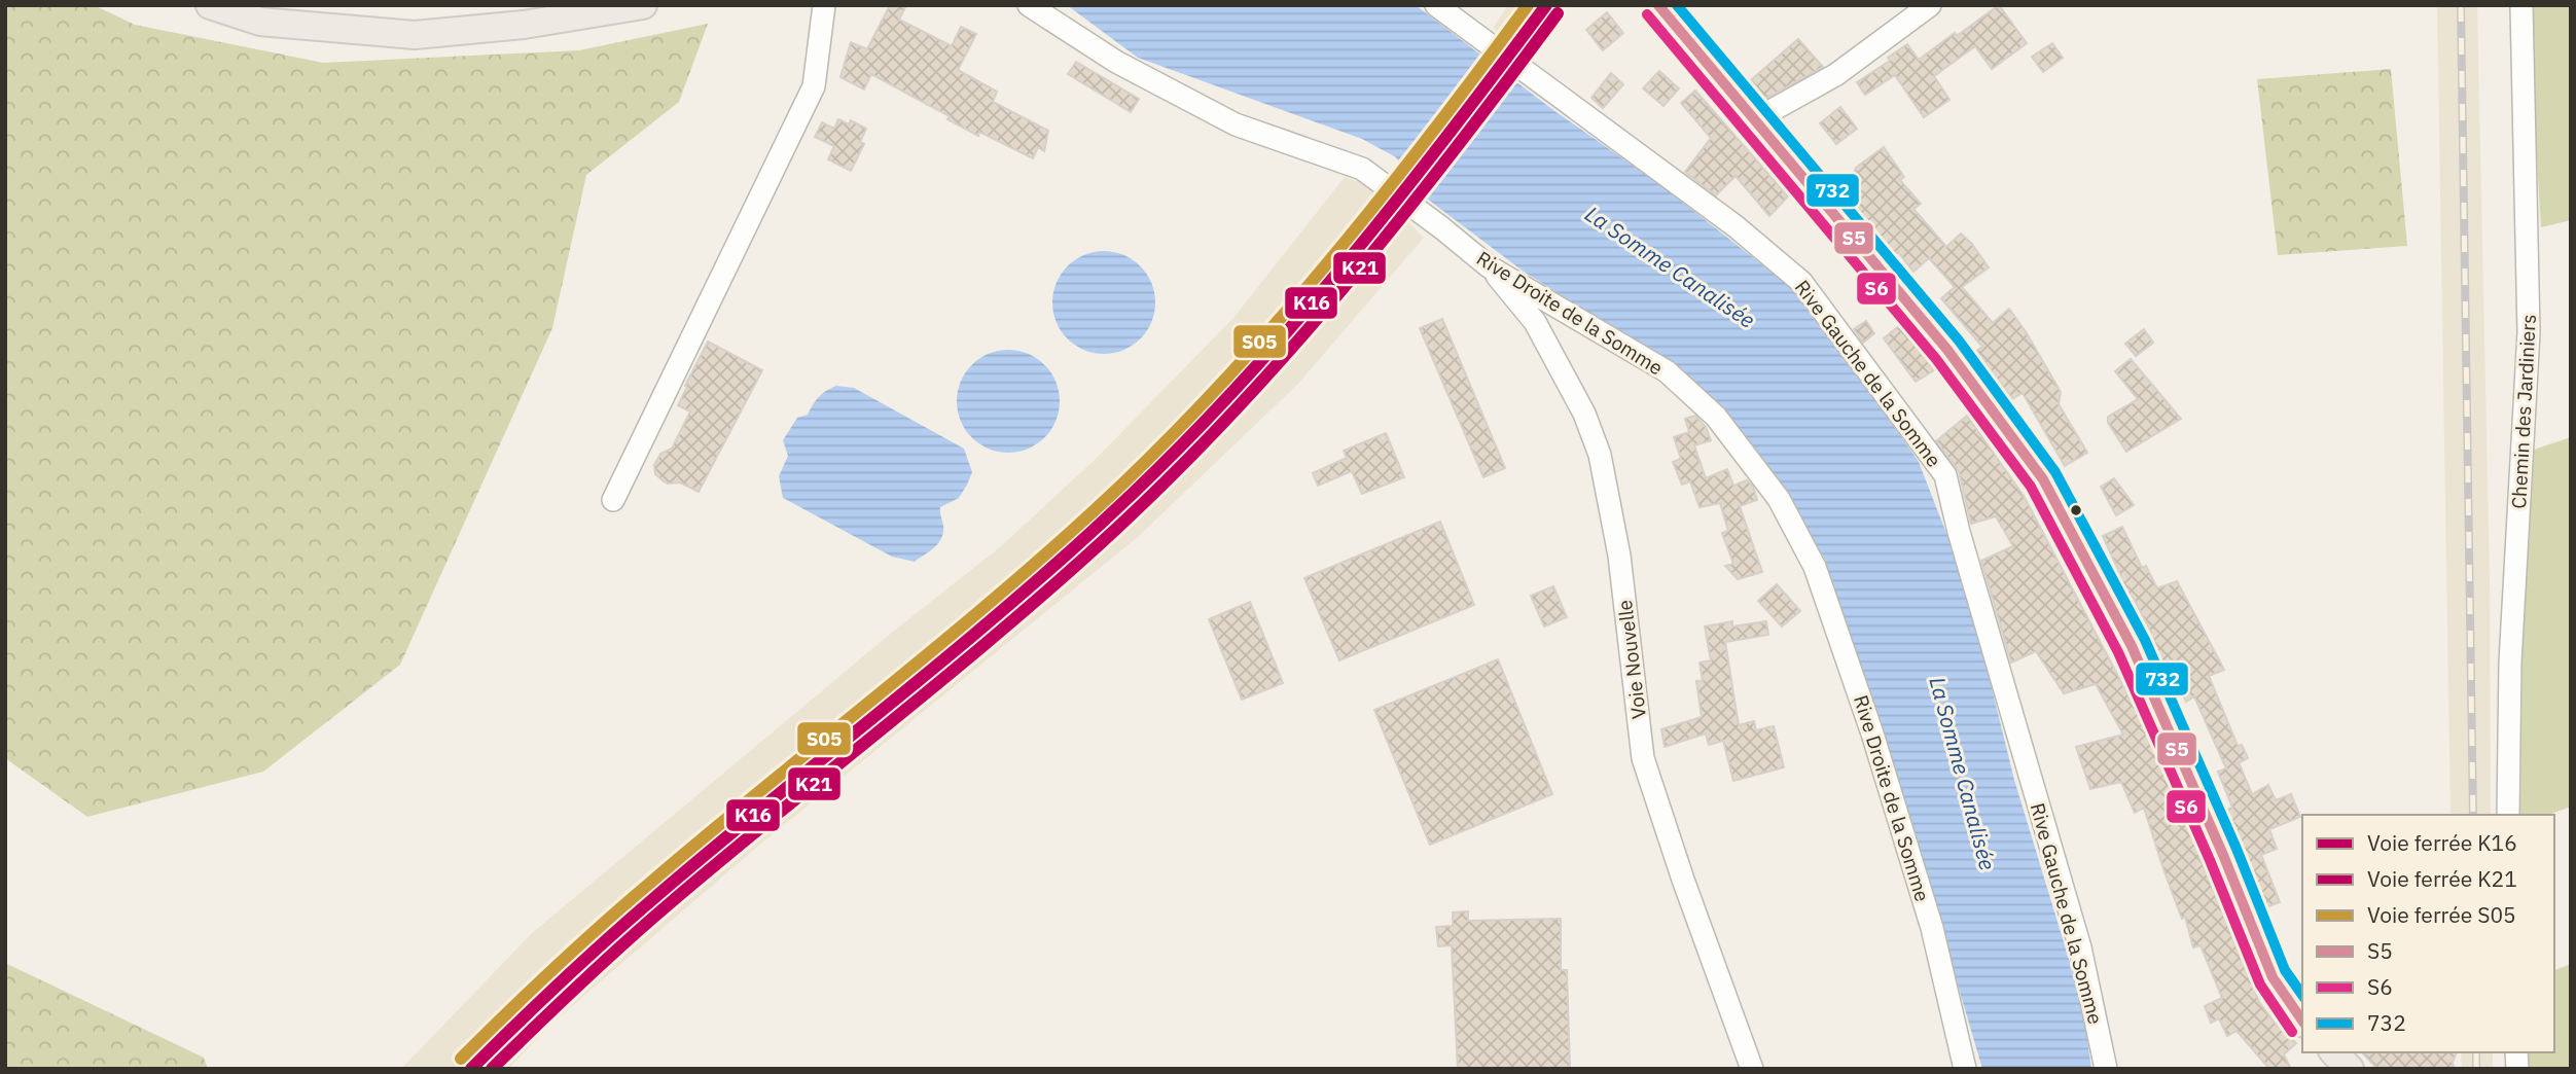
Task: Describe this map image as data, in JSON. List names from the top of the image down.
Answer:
{
  "streets": {
    "street": [
      "Rive Droite de la Somme",
      "Rive Gauche de la Somme",
      "Chemin des Jardiniers",
      "Voie Nouvelle"
    ]
  },
  "crossings": [
    ["Rive Droite de la Somme", "Voie Nouvelle"]
  ],
  "water": ["La Somme Canalisée"],
  "lines": [
    "rail line K16",
    "rail line S05",
    "transit line S5",
    "transit line 732",
    "rail line K21",
    "transit line S6"
  ],
  "legend": [
    "Voie ferrée K16",
    "Voie ferrée K21",
    "Voie ferrée S05",
    "S5",
    "S6",
    "732"
  ]
}
